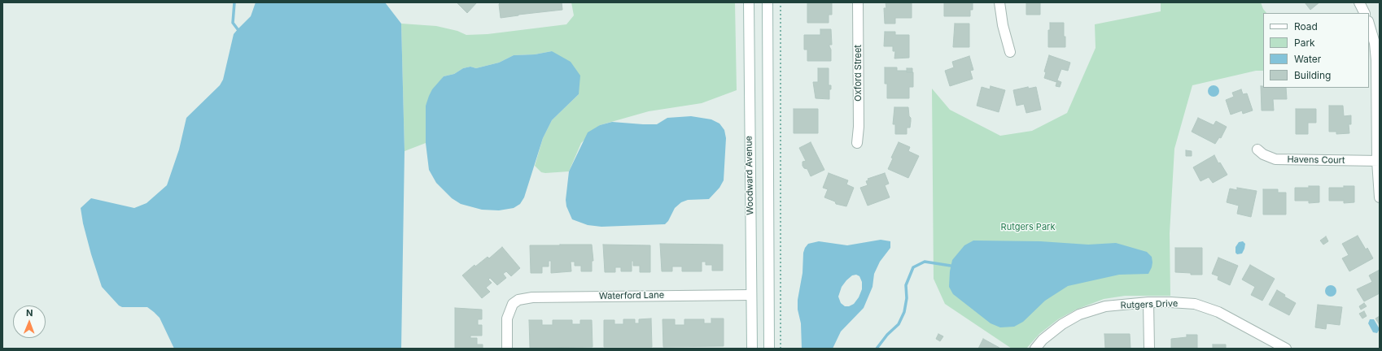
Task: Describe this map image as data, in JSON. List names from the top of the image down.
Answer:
{
  "streets": {
    "street": [
      "Oxford Street",
      "Havens Court",
      "Woodward Avenue",
      "Waterford Lane",
      "Rutgers Drive"
    ]
  },
  "crossings": [
    ["Woodward Avenue", "Waterford Lane"]
  ],
  "parks": ["Rutgers Park"],
  "legend": [
    "Road",
    "Park",
    "Water",
    "Building"
  ],
  "north": "top"
}
